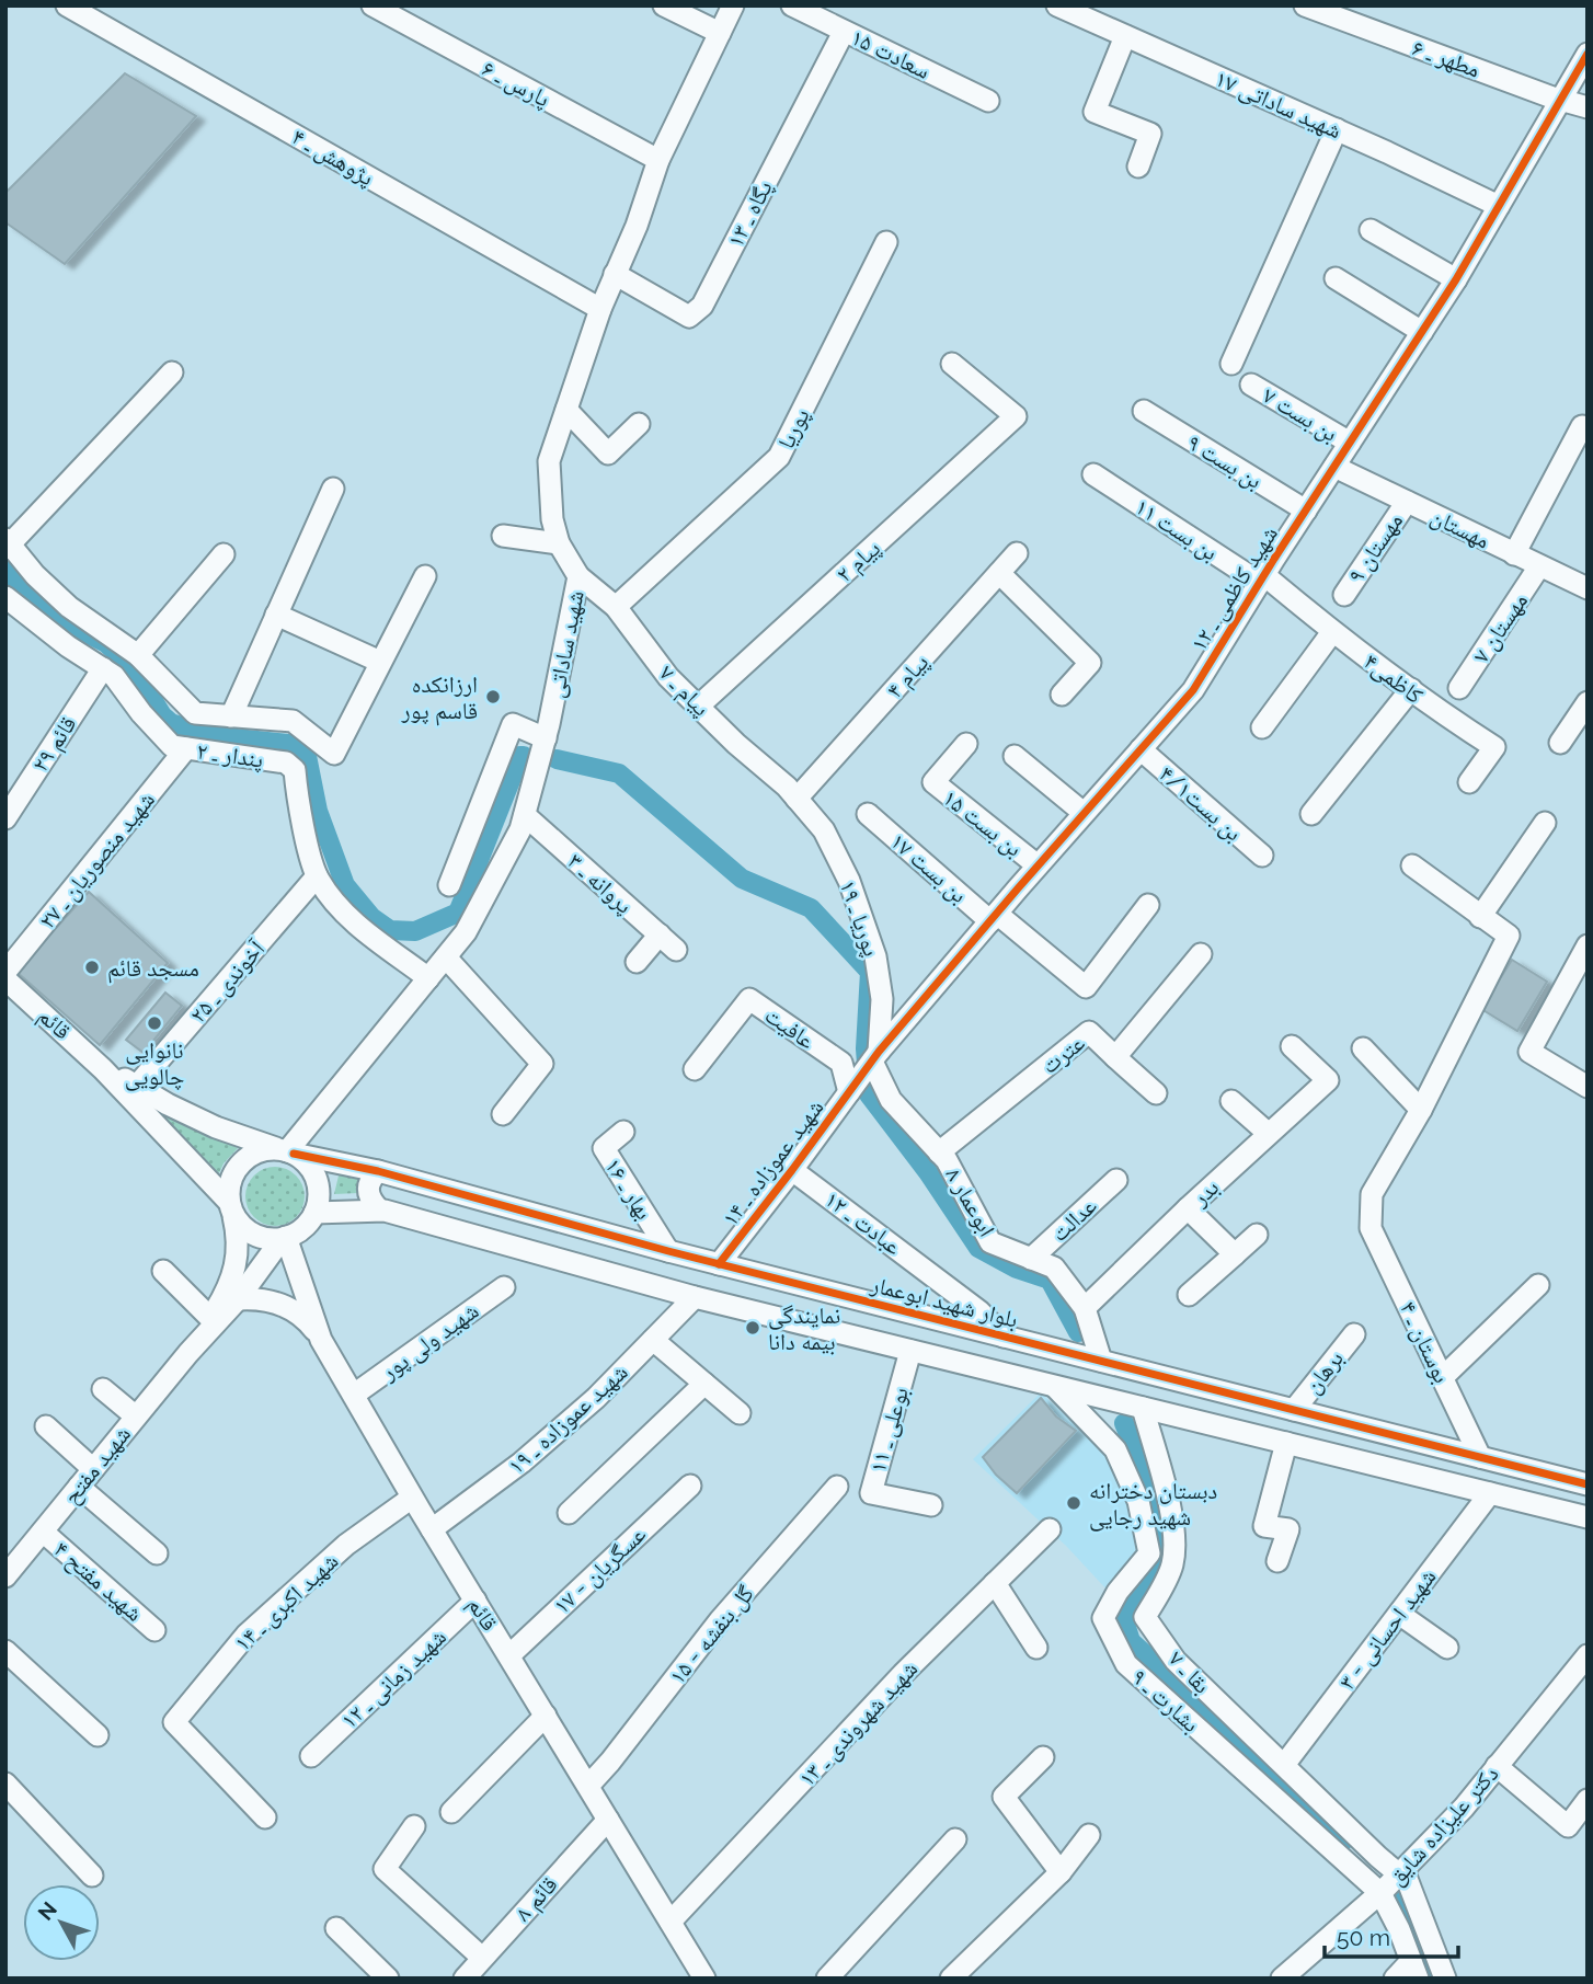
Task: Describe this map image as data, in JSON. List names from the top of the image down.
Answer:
{
  "streets": {
    "street": [
      "سعادت ۱۵",
      "مطهر ـ ۶",
      "پارس ـ ۶",
      "شهید ساداتی ۱۷",
      "پژوهش ـ ۴",
      "پگاه ـ ۱۳",
      "بن بست ۷",
      "پوریا",
      "بن بست ۹",
      "مهستان",
      "بن بست ۱۱",
      "مهستان ۹",
      "پیام ۲",
      "شهید کاظمی ـ ۱۲",
      "مهستان ۷",
      "شهید ساداتی",
      "پیام ۴",
      "کاظمی۴",
      "پیام ـ ۷",
      "قائم ۲۹",
      "پندار ـ ۲",
      "بن بست۴/۱",
      "بن بست ۱۵",
      "شهید منصوریان ـ ۲۷",
      "بن بست ۱۷",
      "پروانه ـ ۳",
      "پوریا ـ ۱۹",
      "آخوندی ـ ۲۵",
      "قائم",
      "عافیت",
      "عترت",
      "شهید عموزاده ـ ۱۴",
      "بهار ـ ۱۶",
      "بدر",
      "ابوعمار ۸",
      "عدالت",
      "عبادت ـ ۱۲",
      "بلوار شهید ابوعمار",
      "شهید ولی پور",
      "بوستان ـ ۴",
      "برهان",
      "شهید عموزاده ـ ۱۹",
      "بوعلی ـ ۱۱",
      "شهید مفتح",
      "عسگریان - ۱۷",
      "شهید مفتح ۴",
      "شهید اکبری ـ ۱۴",
      "شهید احسانی - ۳",
      "گل بنفشه - ۱۵",
      "بقا ـ ۷",
      "شهید زمانی ـ ۱۲",
      "بشارت ـ ۹",
      "شهید شهروندی ـ ۱۳",
      "دکتر علیزاده شایق",
      "قائم ۸"
    ]
  },
  "crossings": [
    ["سعادت ۱۵", "پگاه ـ ۱۳"],
    ["مطهر ـ ۶", "شهید کاظمی ـ ۱۲"],
    ["پارس ـ ۶", "شهید ساداتی"],
    ["شهید ساداتی ۱۷", "شهید کاظمی ـ ۱۲"],
    ["پژوهش ـ ۴", "شهید ساداتی"],
    ["پگاه ـ ۱۳", "شهید ساداتی"],
    ["بن بست ۷", "شهید کاظمی ـ ۱۲"],
    ["پوریا", "پیام ـ ۷"],
    ["بن بست ۹", "شهید کاظمی ـ ۱۲"],
    ["مهستان", "مهستان ۹"],
    ["مهستان", "شهید کاظمی ـ ۱۲"],
    ["مهستان", "مهستان ۷"],
    ["بن بست ۱۱", "شهید کاظمی ـ ۱۲"],
    ["بن بست ۱۱", "کاظمی۴"],
    ["پیام ۲", "پیام ـ ۷"],
    ["شهید کاظمی ـ ۱۲", "کاظمی۴"],
    ["شهید کاظمی ـ ۱۲", "بن بست۴/۱"],
    ["شهید کاظمی ـ ۱۲", "بن بست ۱۵"],
    ["شهید کاظمی ـ ۱۲", "بن بست ۱۷"],
    ["شهید کاظمی ـ ۱۲", "پوریا ـ ۱۹"],
    ["شهید کاظمی ـ ۱۲", "شهید عموزاده ـ ۱۴"],
    ["شهید کاظمی ـ ۱۲", "ابوعمار ۸"],
    ["شهید ساداتی", "پیام ـ ۷"],
    ["شهید ساداتی", "پندار ـ ۲"],
    ["شهید ساداتی", "پروانه ـ ۳"],
    ["شهید ساداتی", "قائم"],
    ["شهید ساداتی", "بلوار شهید ابوعمار"],
    ["پیام ۴", "پیام ـ ۷"],
    ["پیام ۴", "پوریا ـ ۱۹"],
    ["پیام ـ ۷", "پوریا ـ ۱۹"],
    ["قائم ۲۹", "پندار ـ ۲"],
    ["پندار ـ ۲", "شهید منصوریان ـ ۲۷"],
    ["پندار ـ ۲", "آخوندی ـ ۲۵"],
    ["پوریا ـ ۱۹", "شهید عموزاده ـ ۱۴"],
    ["پوریا ـ ۱۹", "ابوعمار ۸"],
    ["آخوندی ـ ۲۵", "بلوار شهید ابوعمار"],
    ["قائم", "بلوار شهید ابوعمار"],
    ["قائم", "شهید ولی پور"],
    ["قائم", "شهید عموزاده ـ ۱۹"],
    ["قائم", "عسگریان - ۱۷"],
    ["قائم", "شهید اکبری ـ ۱۴"],
    ["قائم", "گل بنفشه - ۱۵"],
    ["قائم", "شهید زمانی ـ ۱۲"],
    ["قائم", "شهید شهروندی ـ ۱۳"],
    ["قائم", "قائم ۸"],
    ["عافیت", "شهید عموزاده ـ ۱۴"],
    ["عترت", "ابوعمار ۸"],
    ["شهید عموزاده ـ ۱۴", "ابوعمار ۸"],
    ["شهید عموزاده ـ ۱۴", "عبادت ـ ۱۲"],
    ["شهید عموزاده ـ ۱۴", "بلوار شهید ابوعمار"],
    ["بهار ـ ۱۶", "بلوار شهید ابوعمار"],
    ["بدر", "ابوعمار ۸"],
    ["ابوعمار ۸", "عدالت"],
    ["ابوعمار ۸", "بلوار شهید ابوعمار"],
    ["عبادت ـ ۱۲", "بلوار شهید ابوعمار"],
    ["بلوار شهید ابوعمار", "بوستان ـ ۴"],
    ["بلوار شهید ابوعمار", "برهان"],
    ["شهید مفتح", "شهید مفتح ۴"],
    ["شهید احسانی - ۳", "بقا ـ ۷"],
    ["بقا ـ ۷", "دکتر علیزاده شایق"],
    ["بشارت ـ ۹", "دکتر علیزاده شایق"]
  ],
  "places": [
    "ارزانکده قاسم پور",
    "مسجد قائم",
    "نانوایی چالویی",
    "نمایندگی بیمه دانا",
    "دبستان دخترانه شهید رجایی"
  ],
  "scale_bar": "50 m",
  "north": "top left"
}
